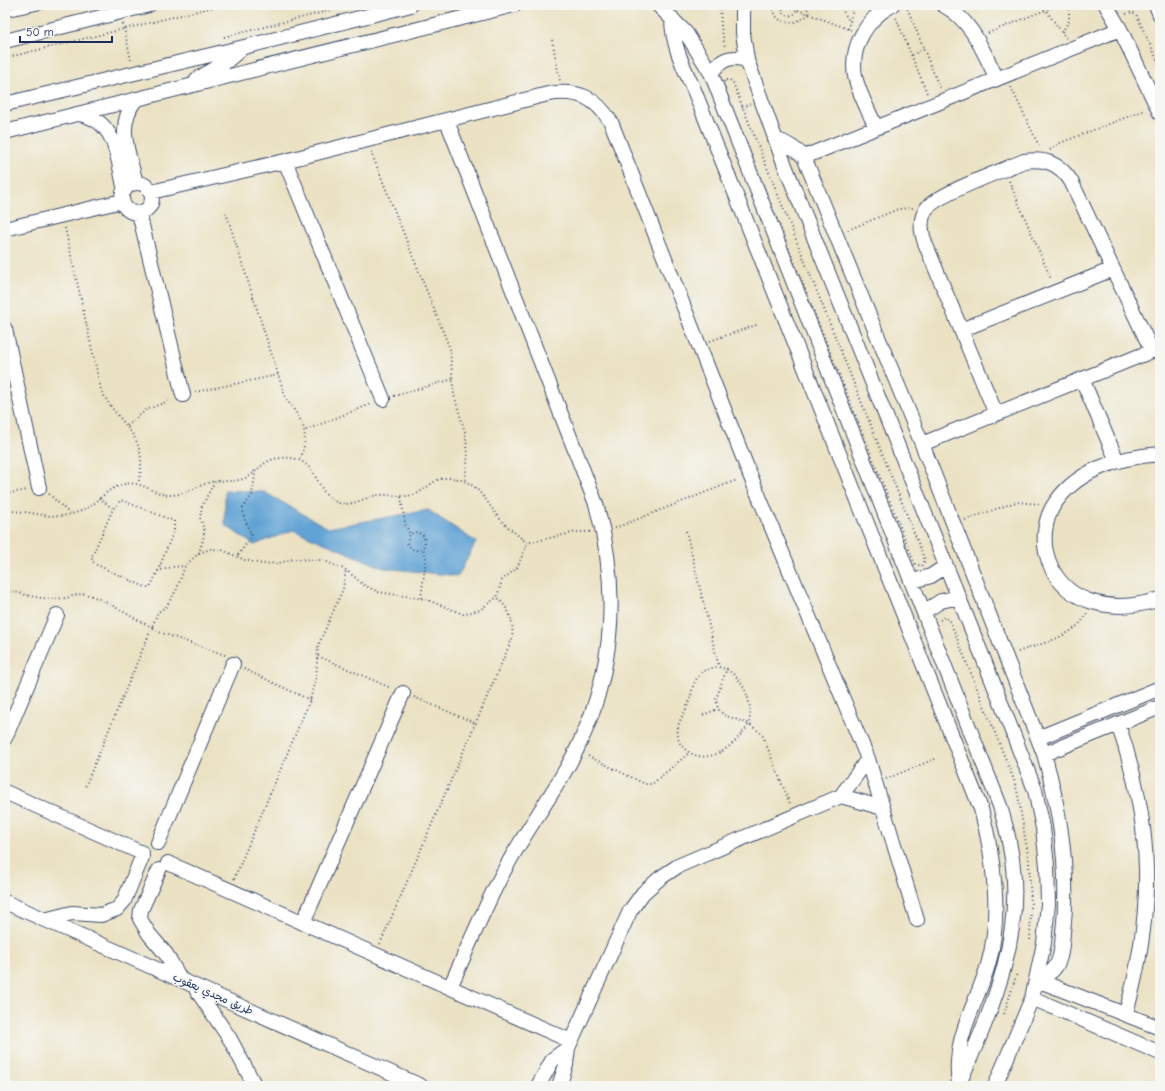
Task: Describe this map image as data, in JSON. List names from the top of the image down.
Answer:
{
  "streets": {
    "street": ["طريق مجدي يعقوب"]
  },
  "scale_bar": "50 m"
}
